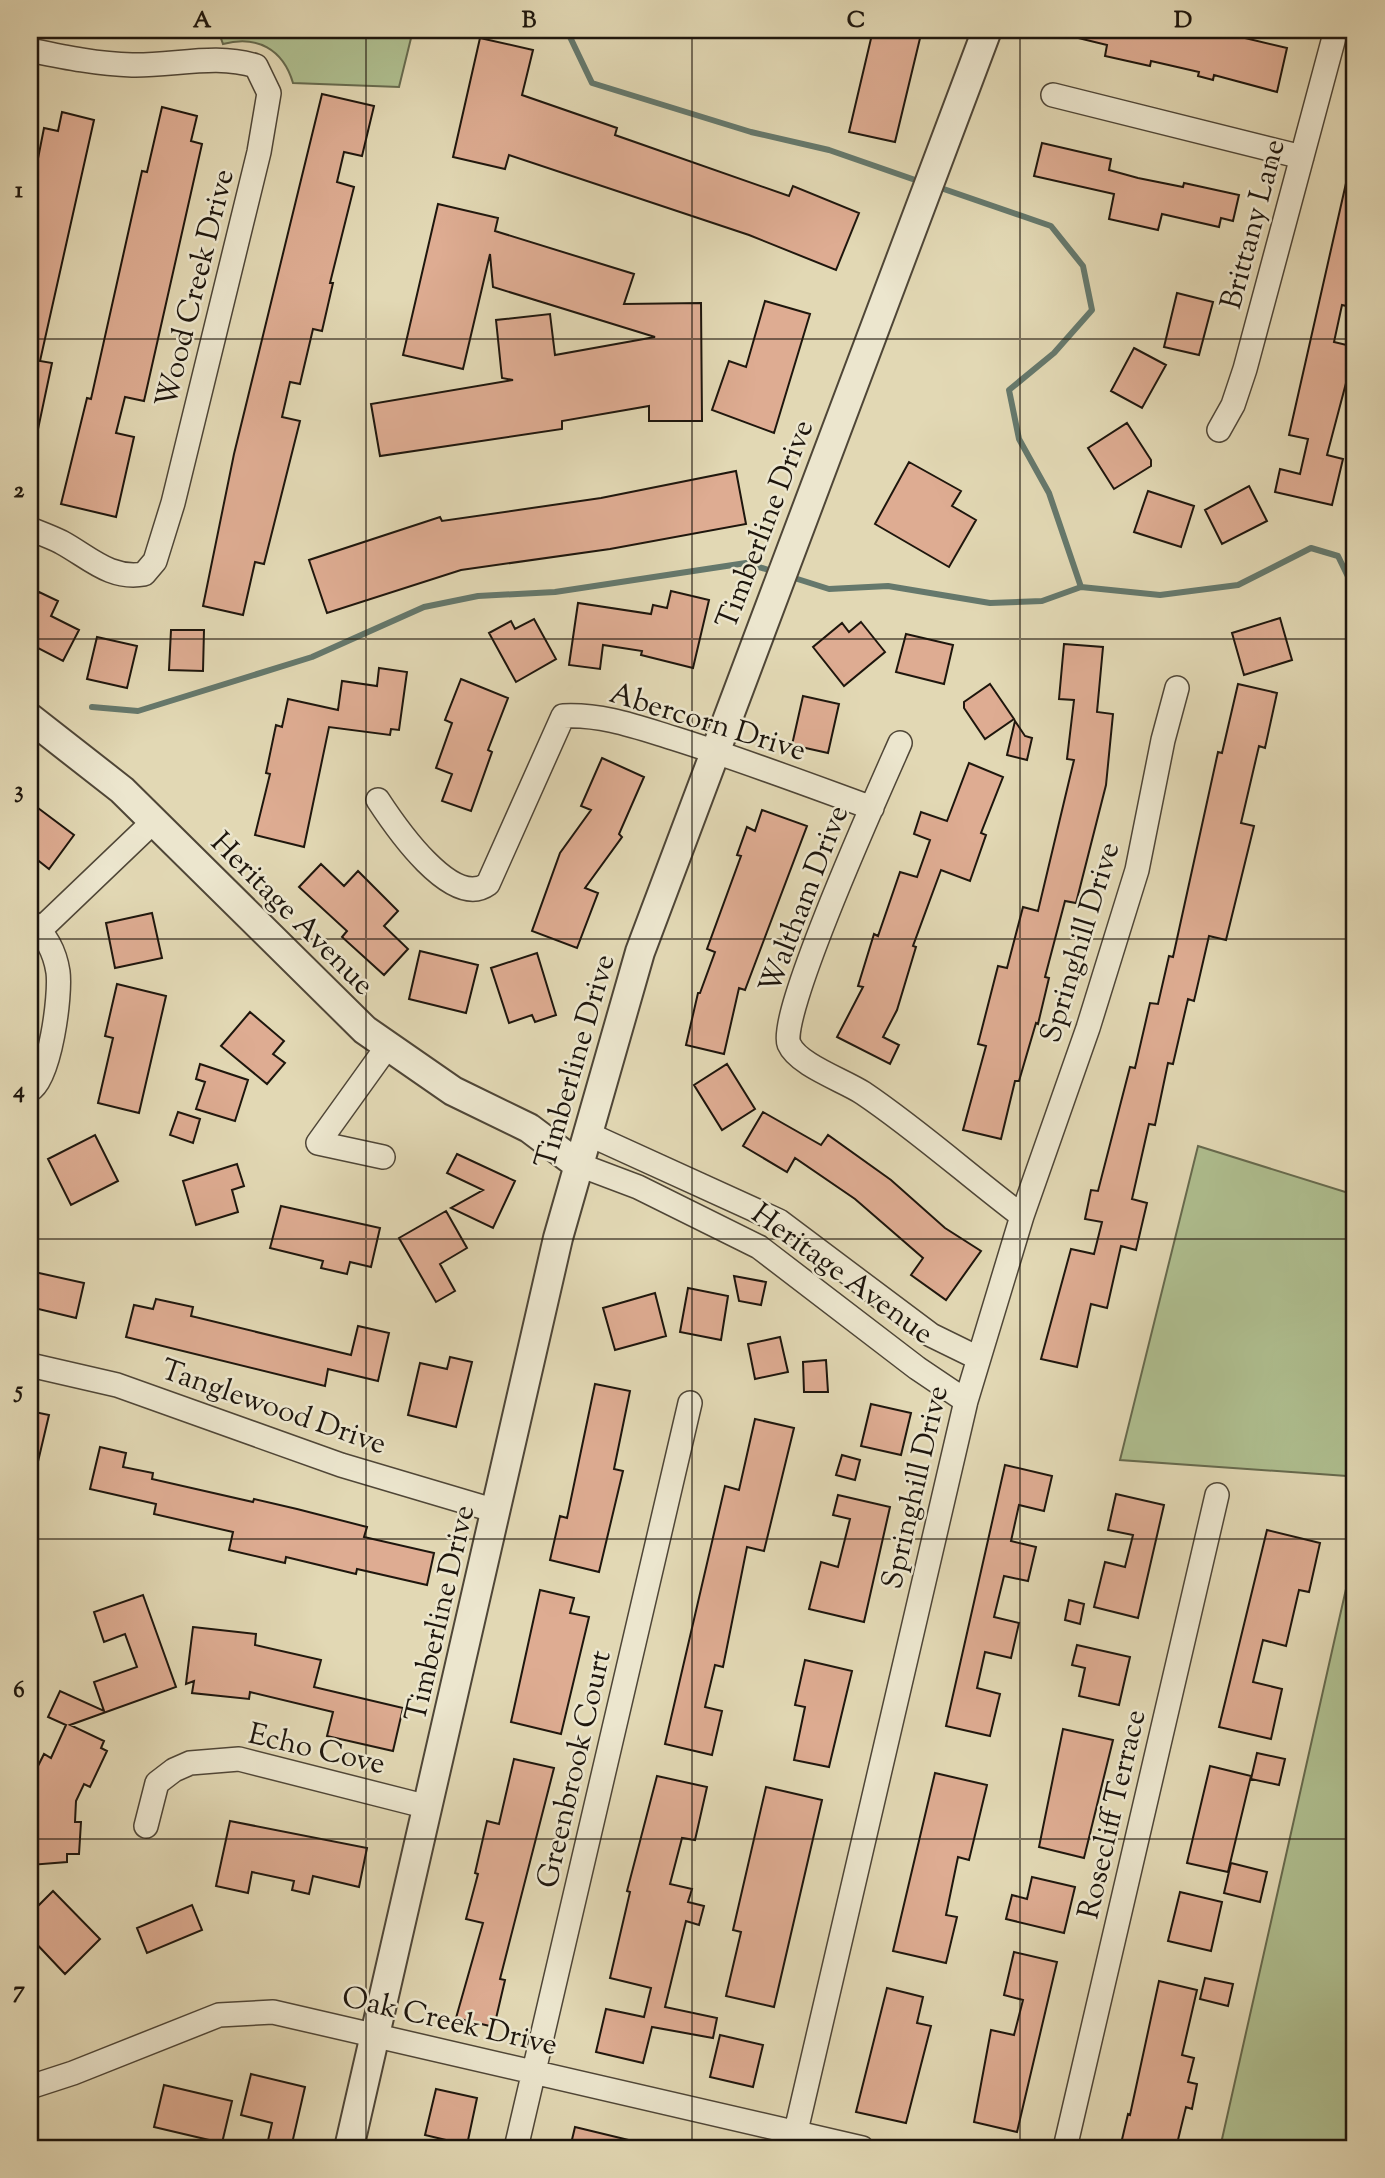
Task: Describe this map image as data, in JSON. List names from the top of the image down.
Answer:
{
  "streets": {
    "street": [
      "Brittany Lane",
      "Wood Creek Drive",
      "Timberline Drive",
      "Abercorn Drive",
      "Waltham Drive",
      "Heritage Avenue",
      "Springhill Drive",
      "Tanglewood Drive",
      "Echo Cove",
      "Greenbrook Court",
      "Rosecliff Terrace",
      "Oak Creek Drive"
    ]
  },
  "crossings": [
    ["Timberline Drive", "Abercorn Drive"],
    ["Timberline Drive", "Heritage Avenue"],
    ["Timberline Drive", "Tanglewood Drive"],
    ["Timberline Drive", "Echo Cove"],
    ["Timberline Drive", "Oak Creek Drive"],
    ["Abercorn Drive", "Waltham Drive"],
    ["Waltham Drive", "Springhill Drive"],
    ["Heritage Avenue", "Springhill Drive"],
    ["Springhill Drive", "Oak Creek Drive"],
    ["Greenbrook Court", "Oak Creek Drive"]
  ],
  "grid": {
    "columns": [
      "A",
      "B",
      "C",
      "D"
    ],
    "rows": [
      "1",
      "2",
      "3",
      "4",
      "5",
      "6",
      "7"
    ]
  }
}
